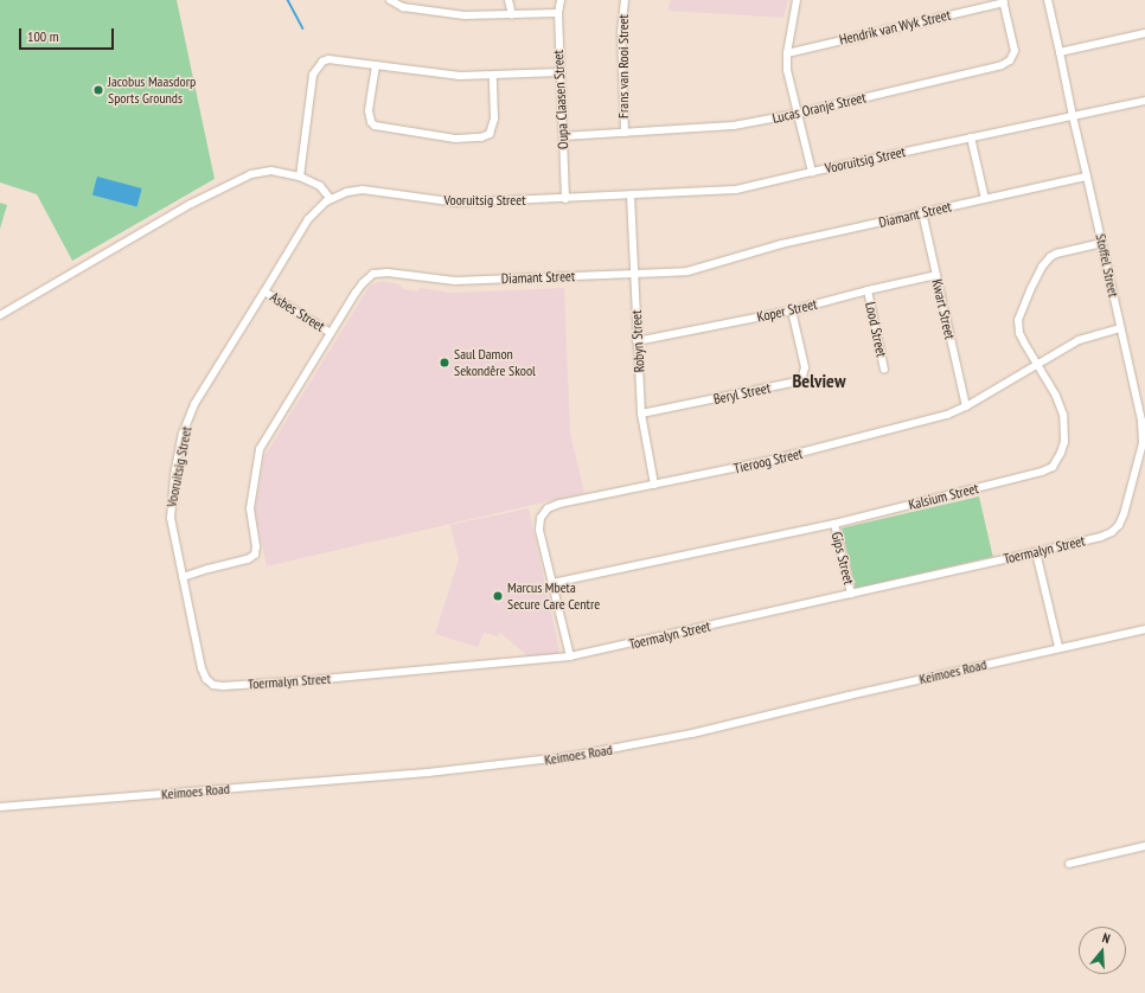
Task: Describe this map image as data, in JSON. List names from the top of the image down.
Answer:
{
  "streets": {
    "street": [
      "Hendrik van Wyk Street",
      "Frans van Rooi Street",
      "Oupa Claasen Street",
      "Lucas Oranje Street",
      "Vooruitsig Street",
      "Diamant Street",
      "Stoffel Street",
      "Kwart Street",
      "Koper Street",
      "Asbes Street",
      "Lood Street",
      "Robyn Street",
      "Beryl Street",
      "Tieroog Street",
      "Kalsium Street",
      "Toermalyn Street",
      "Gips Street",
      "Keimoes Road"
    ]
  },
  "crossings": [
    ["Hendrik van Wyk Street", "Lucas Oranje Street"],
    ["Frans van Rooi Street", "Lucas Oranje Street"],
    ["Oupa Claasen Street", "Lucas Oranje Street"],
    ["Oupa Claasen Street", "Vooruitsig Street"],
    ["Vooruitsig Street", "Diamant Street"],
    ["Vooruitsig Street", "Stoffel Street"],
    ["Vooruitsig Street", "Asbes Street"],
    ["Vooruitsig Street", "Robyn Street"],
    ["Vooruitsig Street", "Toermalyn Street"],
    ["Diamant Street", "Stoffel Street"],
    ["Diamant Street", "Kwart Street"],
    ["Diamant Street", "Asbes Street"],
    ["Diamant Street", "Robyn Street"],
    ["Stoffel Street", "Tieroog Street"],
    ["Stoffel Street", "Kalsium Street"],
    ["Stoffel Street", "Toermalyn Street"],
    ["Kwart Street", "Koper Street"],
    ["Kwart Street", "Tieroog Street"],
    ["Koper Street", "Lood Street"],
    ["Koper Street", "Robyn Street"],
    ["Koper Street", "Beryl Street"],
    ["Robyn Street", "Beryl Street"],
    ["Robyn Street", "Tieroog Street"],
    ["Tieroog Street", "Kalsium Street"],
    ["Tieroog Street", "Toermalyn Street"],
    ["Kalsium Street", "Gips Street"],
    ["Toermalyn Street", "Gips Street"]
  ],
  "districts": ["Belview"],
  "places": ["Jacobus Maasdorp Sports Grounds", "Saul Damon Sekondêre Skool", "Marcus Mbeta Secure Care Centre"],
  "scale_bar": "100 m",
  "north": "top"
}
